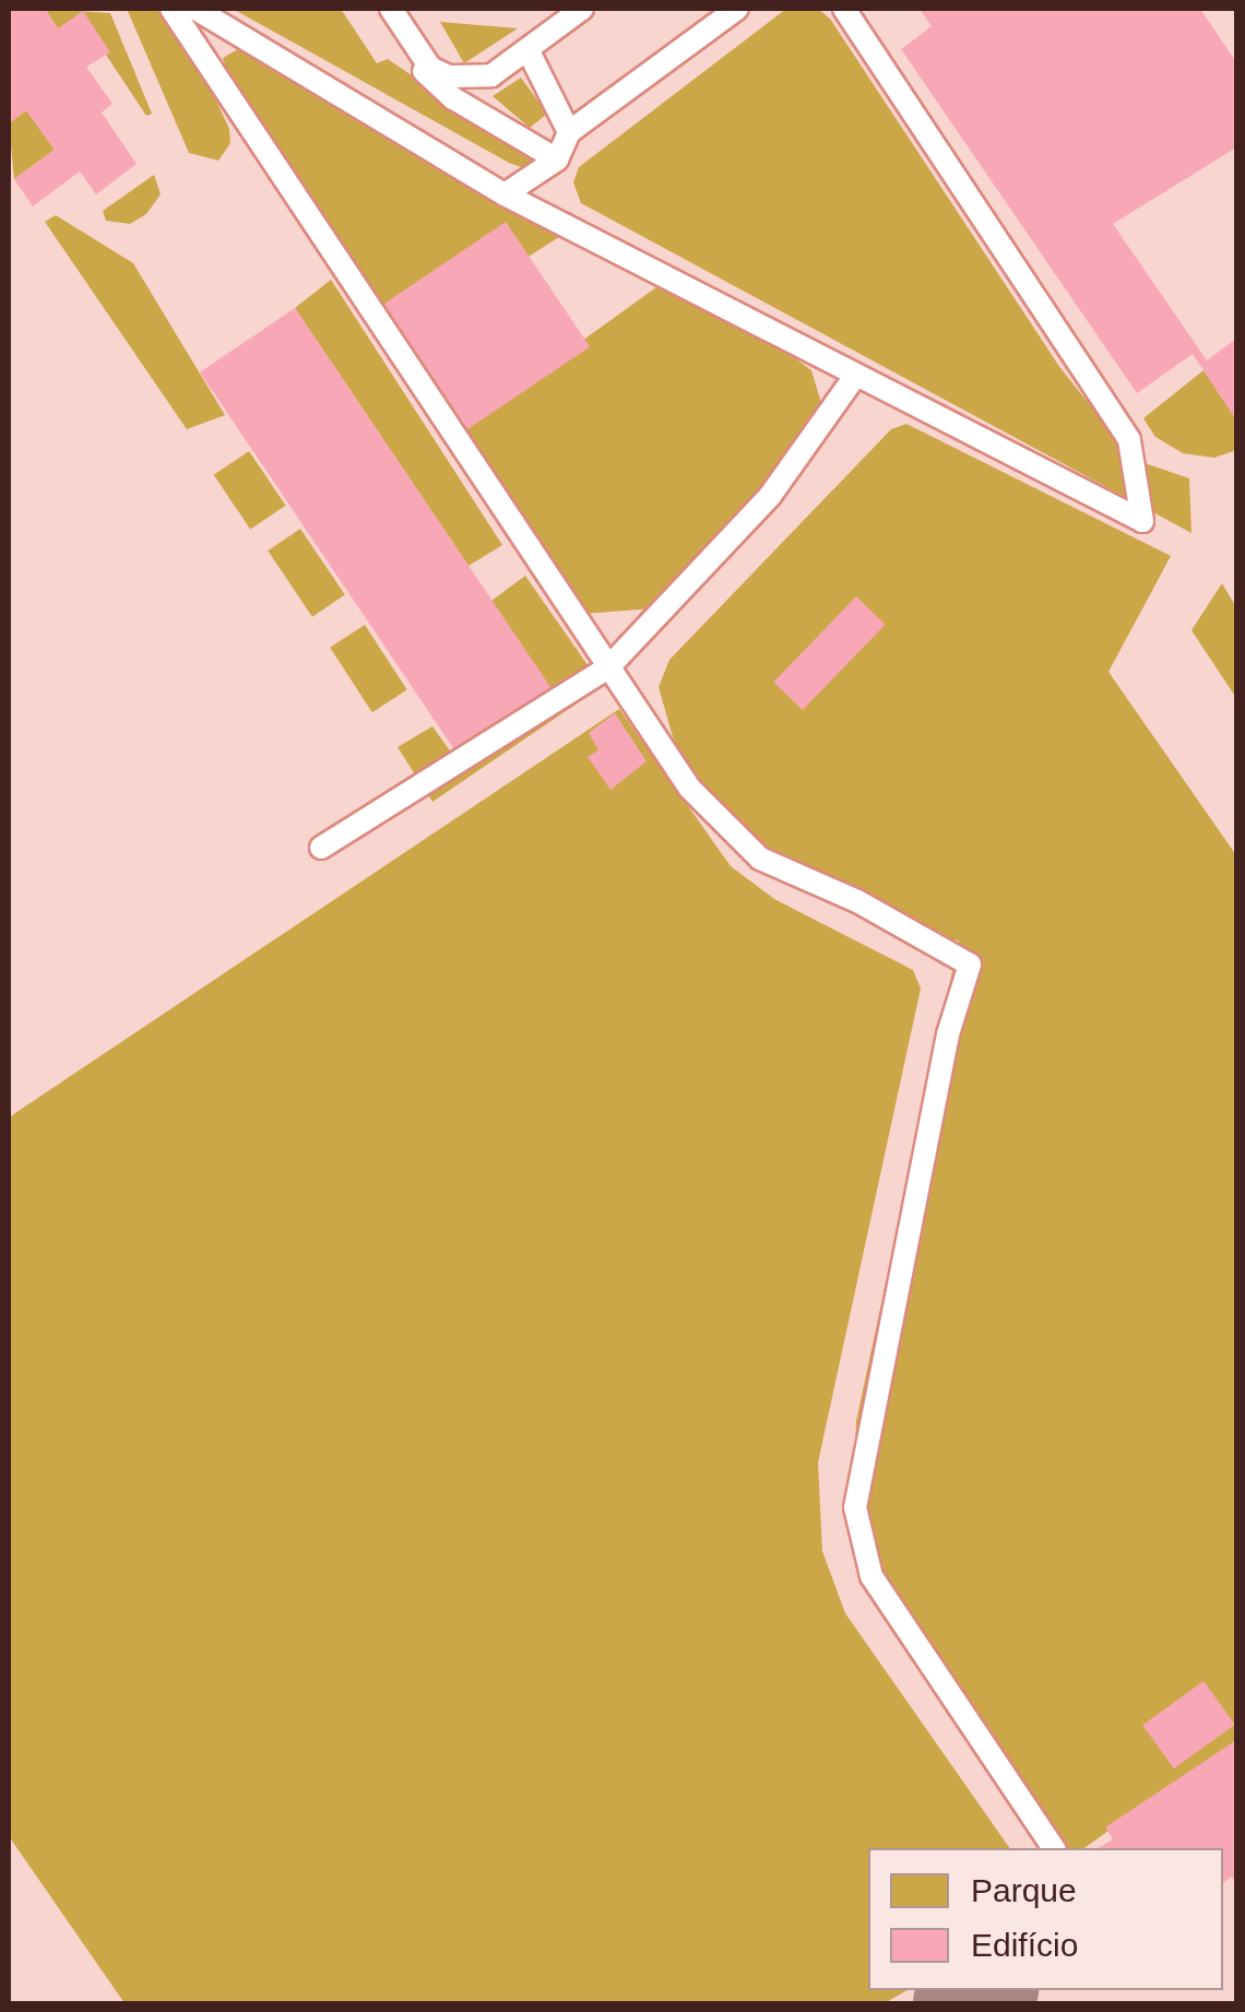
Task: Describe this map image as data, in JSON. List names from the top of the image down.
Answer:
{
  "legend": ["Parque", "Edifício"]
}
